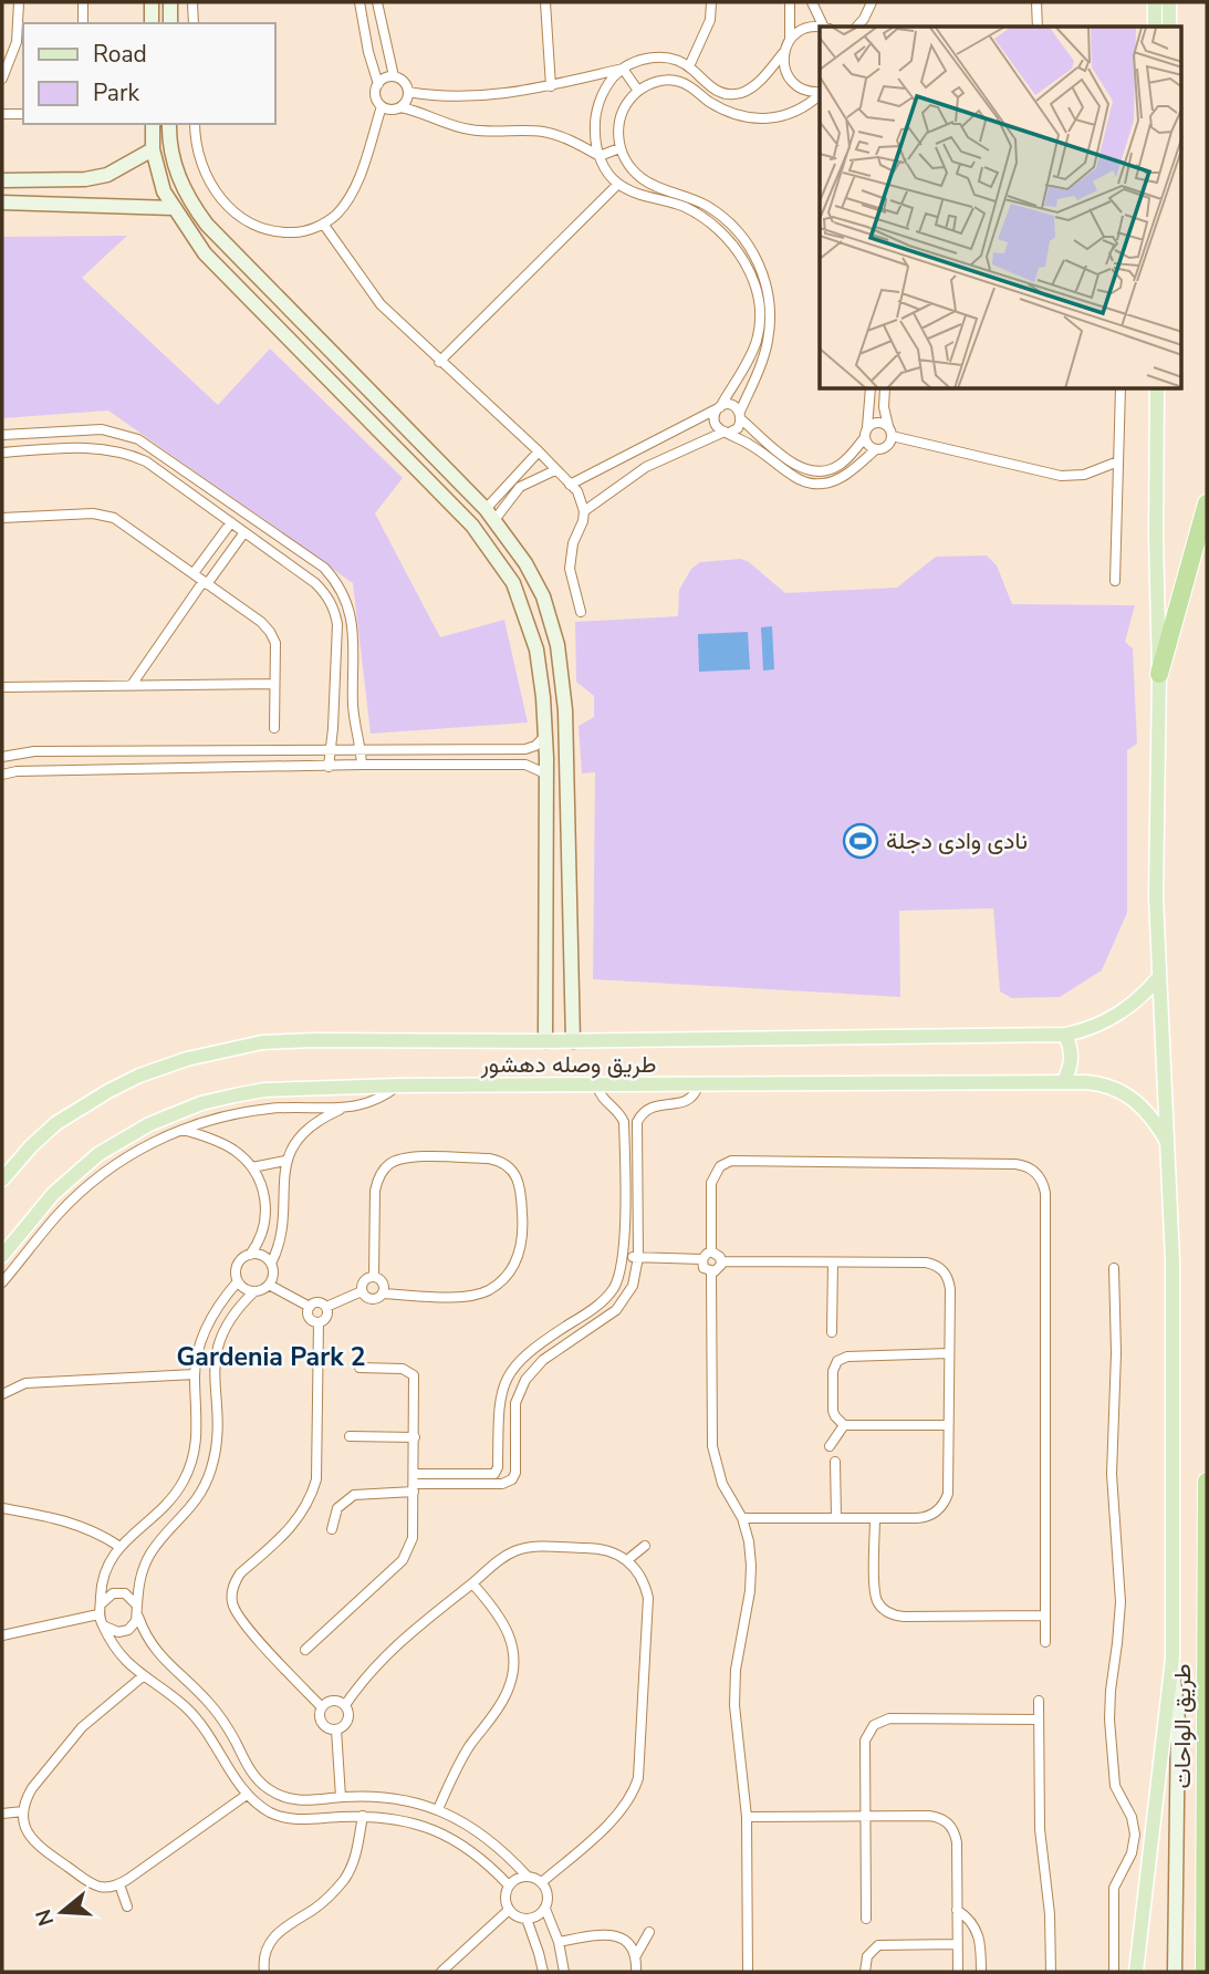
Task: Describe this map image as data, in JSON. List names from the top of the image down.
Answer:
{
  "streets": {
    "highway": ["طريق الواحات"],
    "main road": ["طريق وصله دهشور"]
  },
  "districts": ["Gardenia Park 2"],
  "places": {
    "sports": ["نادى وادى دجلة"]
  },
  "legend": ["Road", "Park"],
  "north": "left"
}
